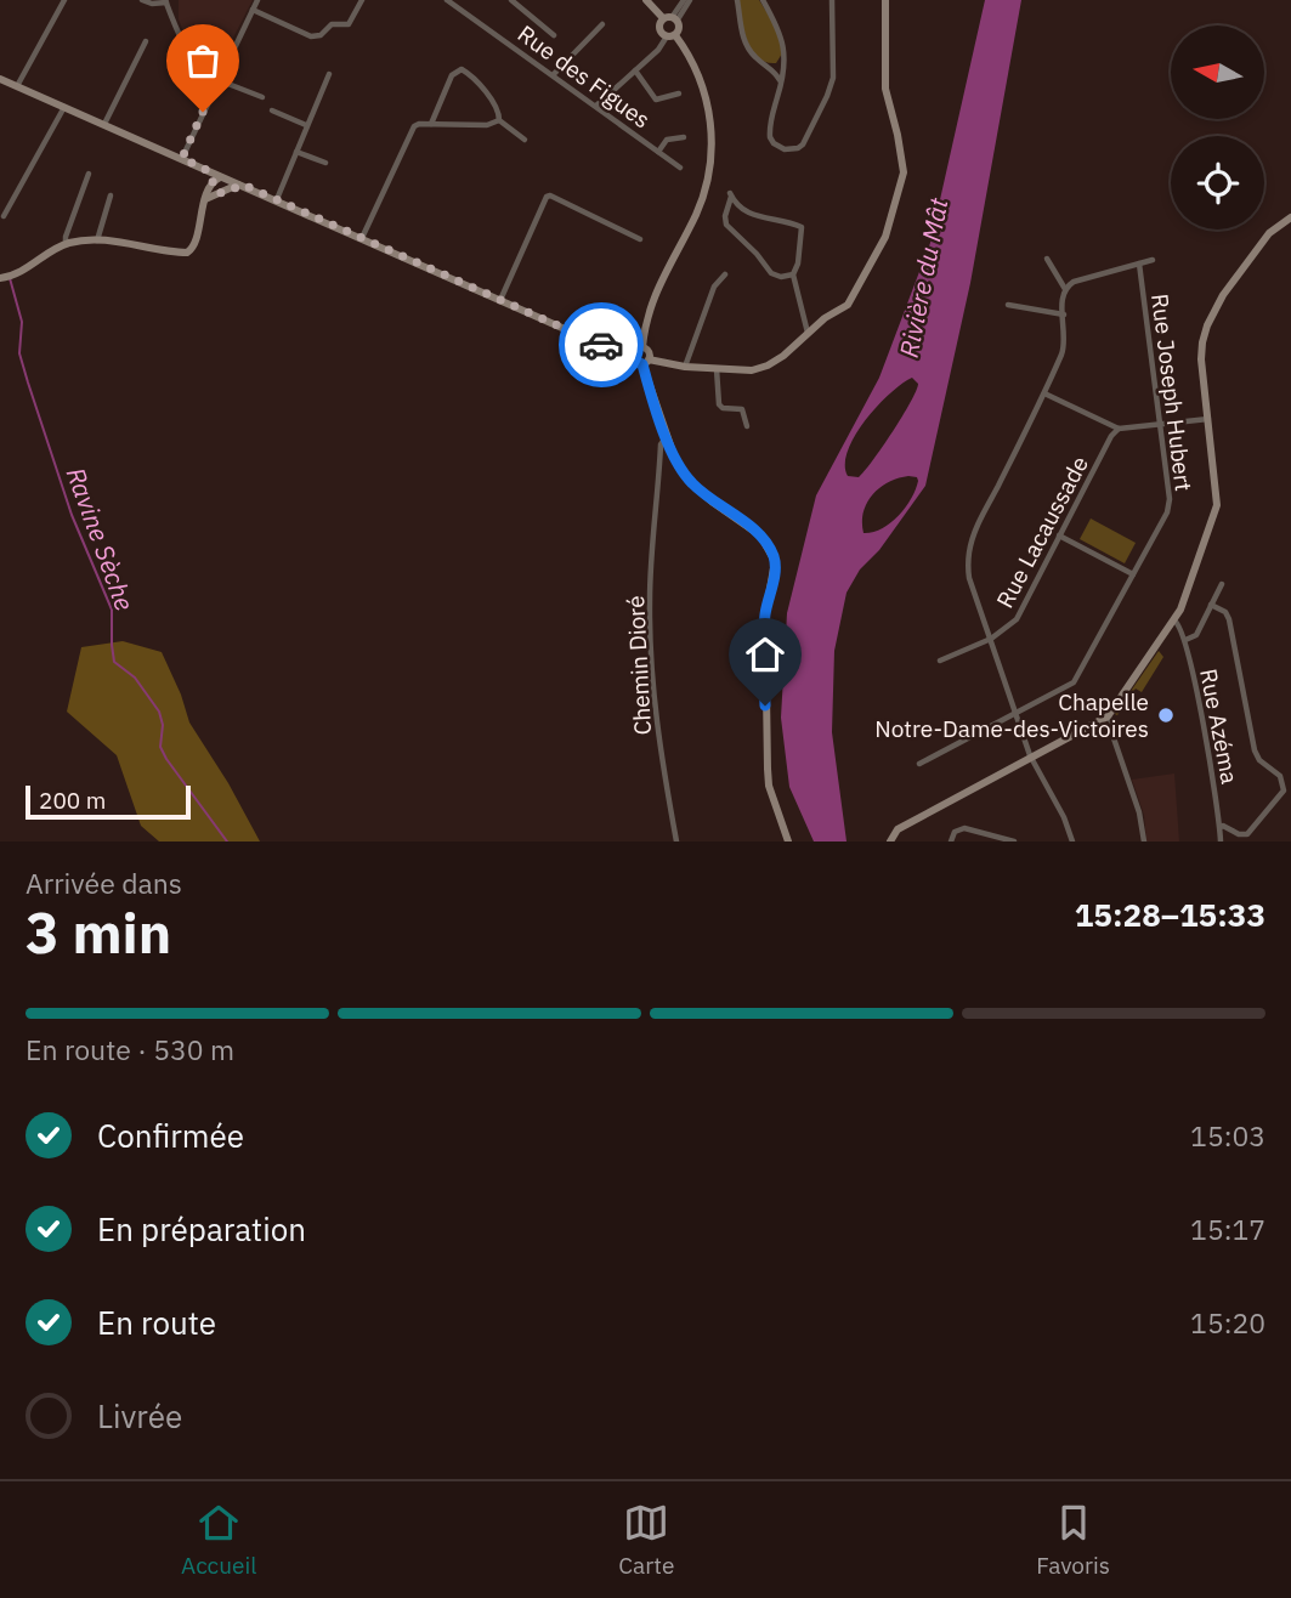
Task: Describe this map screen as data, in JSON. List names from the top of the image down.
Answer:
{
  "streets": {
    "street": [
      "Rue des Figues",
      "Rue Joseph Hubert",
      "Rue Lacaussade",
      "Chemin Dioré",
      "Rue Azéma"
    ]
  },
  "water": ["Rivière du Mât", "Ravine Sèche"],
  "places": ["Chapelle Notre-Dame-des-Victoires"],
  "scale_bar": "200 m",
  "north": "left",
  "page": {
    "scale": "200 m",
    "heading": ["3 min", "Arrivée dans", "15:28–15:33"],
    "bar": "En route · 530 m",
    "list": [
      ["Confirmée", "15:03"],
      ["En préparation", "15:17"],
      ["En route", "15:20"],
      "Livrée"
    ],
    "tabs": ["Accueil", "Carte", "Favoris"]
  }
}
